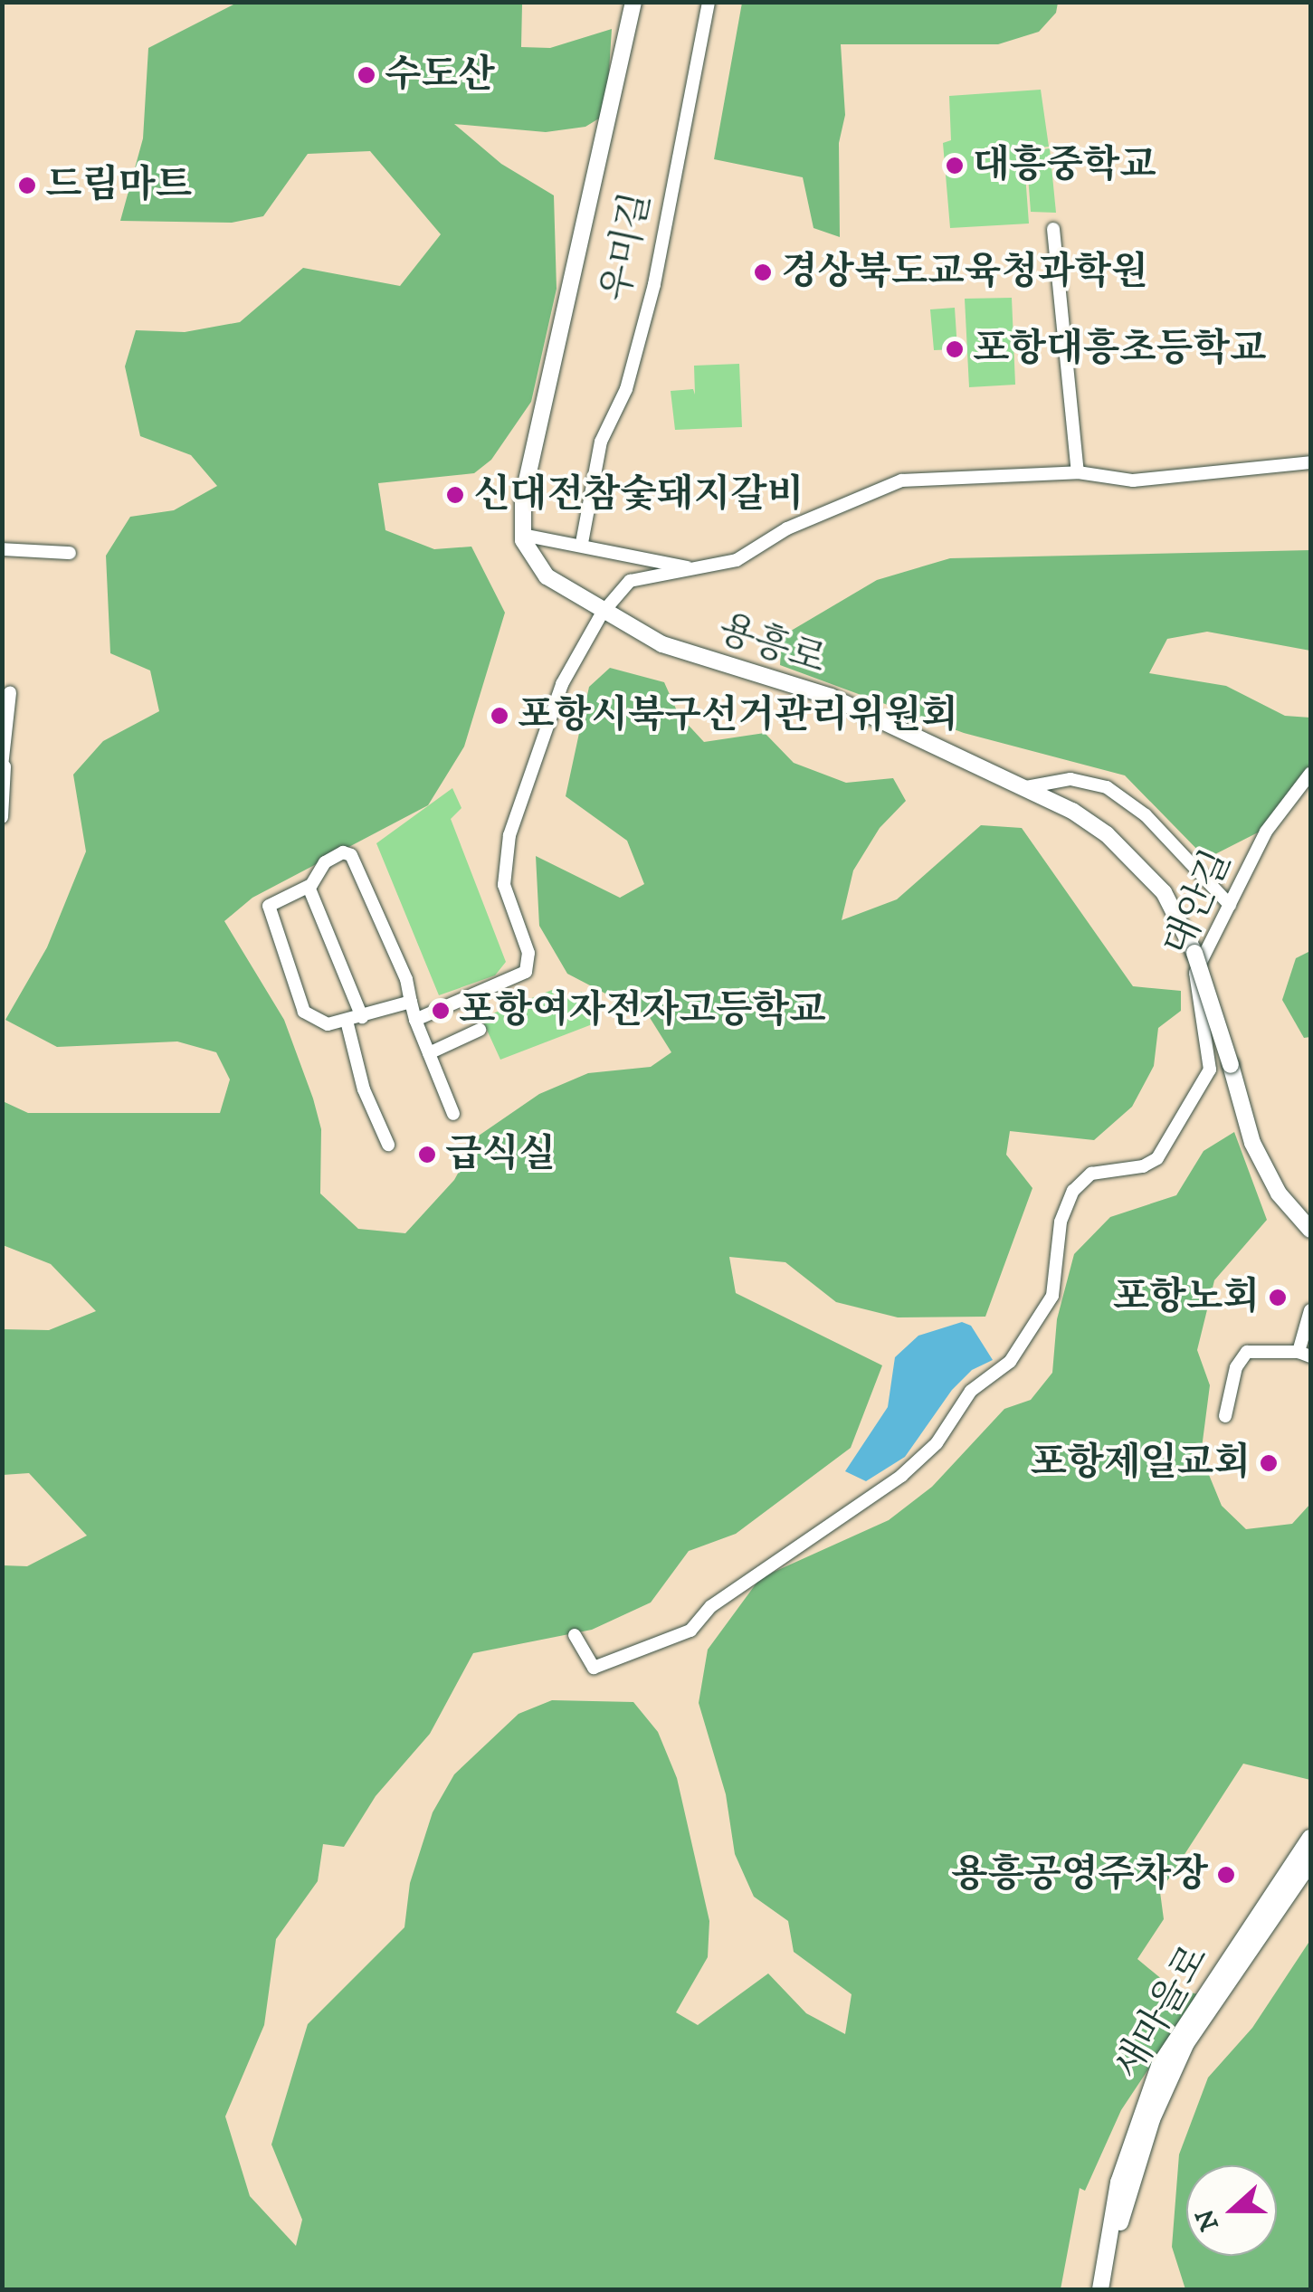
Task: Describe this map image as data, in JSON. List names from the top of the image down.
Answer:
{
  "streets": {
    "main road": ["용흥로", "새마을로"],
    "street": ["우미길", "대안길"]
  },
  "places": [
    "수도산",
    "대흥중학교",
    "드림마트",
    "경상북도교육청과학원",
    "포항대흥초등학교",
    "신대전참숯돼지갈비",
    "포항시북구선거관리위원회",
    "포항여자전자고등학교",
    "급식실",
    "포항노회",
    "포항제일교회",
    "용흥공영주차장"
  ],
  "north": "left"
}
